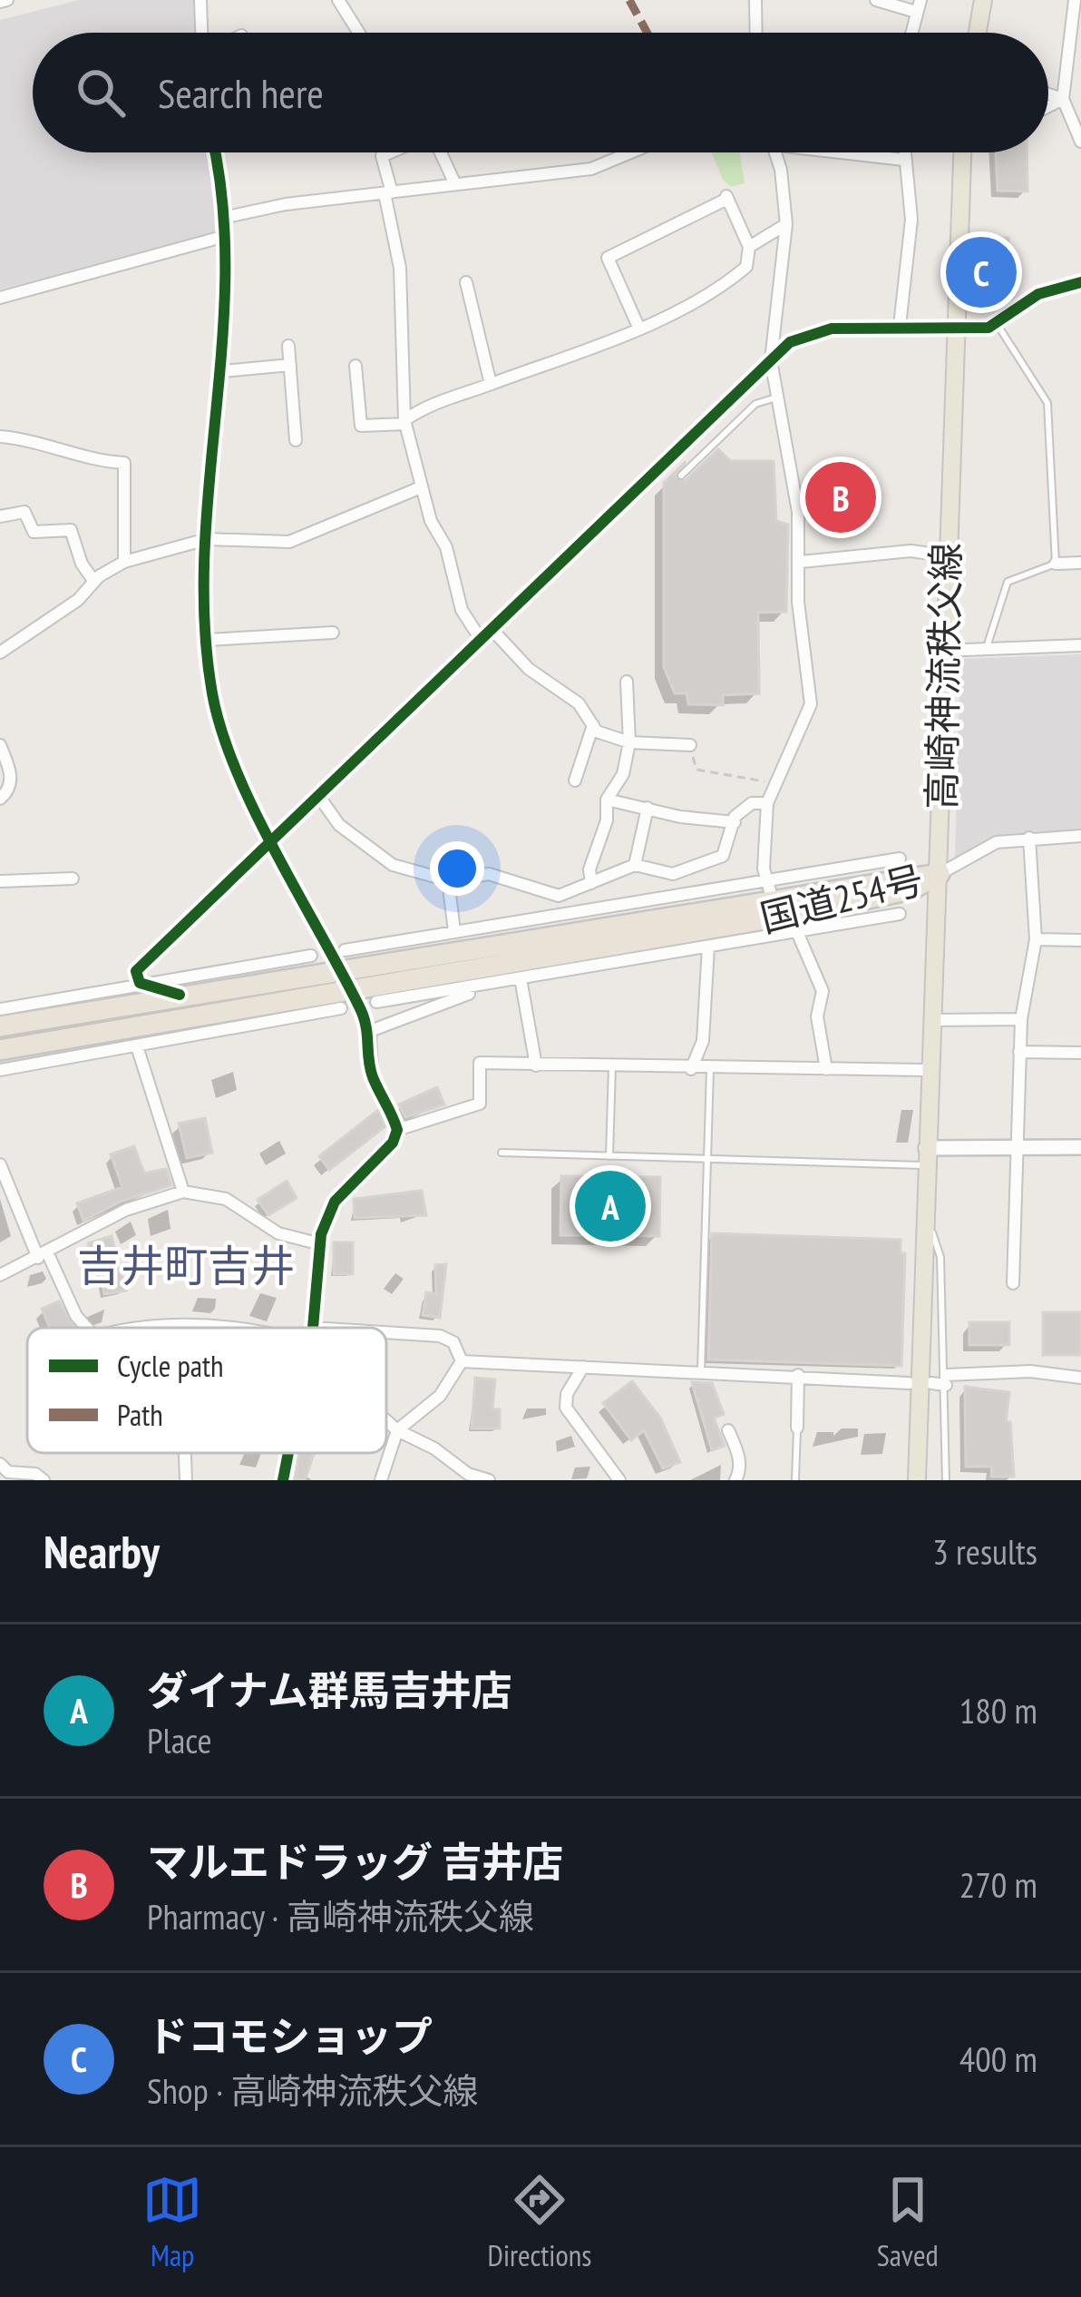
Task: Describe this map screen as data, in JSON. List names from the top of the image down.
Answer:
{
  "streets": {
    "highway": ["国道254号"],
    "main road": ["高崎神流秩父線"]
  },
  "crossings": [
    ["高崎神流秩父線", "国道254号"]
  ],
  "districts": ["吉井町吉井"],
  "legend": ["Cycle path", "Path"],
  "page": {
    "search": "Search here",
    "pins": ["C", "B", "A"],
    "heading": ["Nearby", "3 results"],
    "list": [
      {
        "mark": "A",
        "name": "ダイナム群馬吉井店",
        "note": "Place",
        "value": "180 m"
      },
      {
        "mark": "B",
        "name": "マルエドラッグ 吉井店",
        "note": "Pharmacy · 高崎神流秩父線",
        "value": "270 m"
      },
      {
        "mark": "C",
        "name": "ドコモショップ",
        "note": "Shop · 高崎神流秩父線",
        "value": "400 m"
      }
    ],
    "nav": ["Map", "Directions", "Saved"]
  }
}
